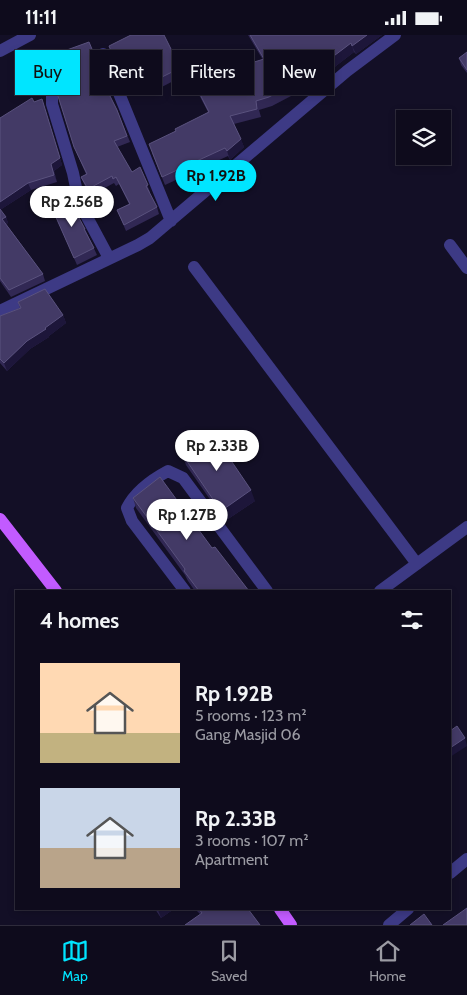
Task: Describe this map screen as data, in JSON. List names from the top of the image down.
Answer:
{
  "page": {
    "status": "11:11",
    "chip": [
      "Buy",
      "Rent",
      "Filters",
      "New"
    ],
    "price": [
      "Rp 1.92B",
      "Rp 2.56B",
      "Rp 2.33B",
      "Rp 1.27B"
    ],
    "heading": "4 homes",
    "list": [
      {
        "name": "Rp 1.92B",
        "note": "5 rooms · 123 m² · Gang Masjid 06"
      },
      {
        "name": "Rp 2.33B",
        "note": "3 rooms · 107 m² · Apartment"
      }
    ],
    "tabs": ["Map", "Saved", "Home"]
  }
}
